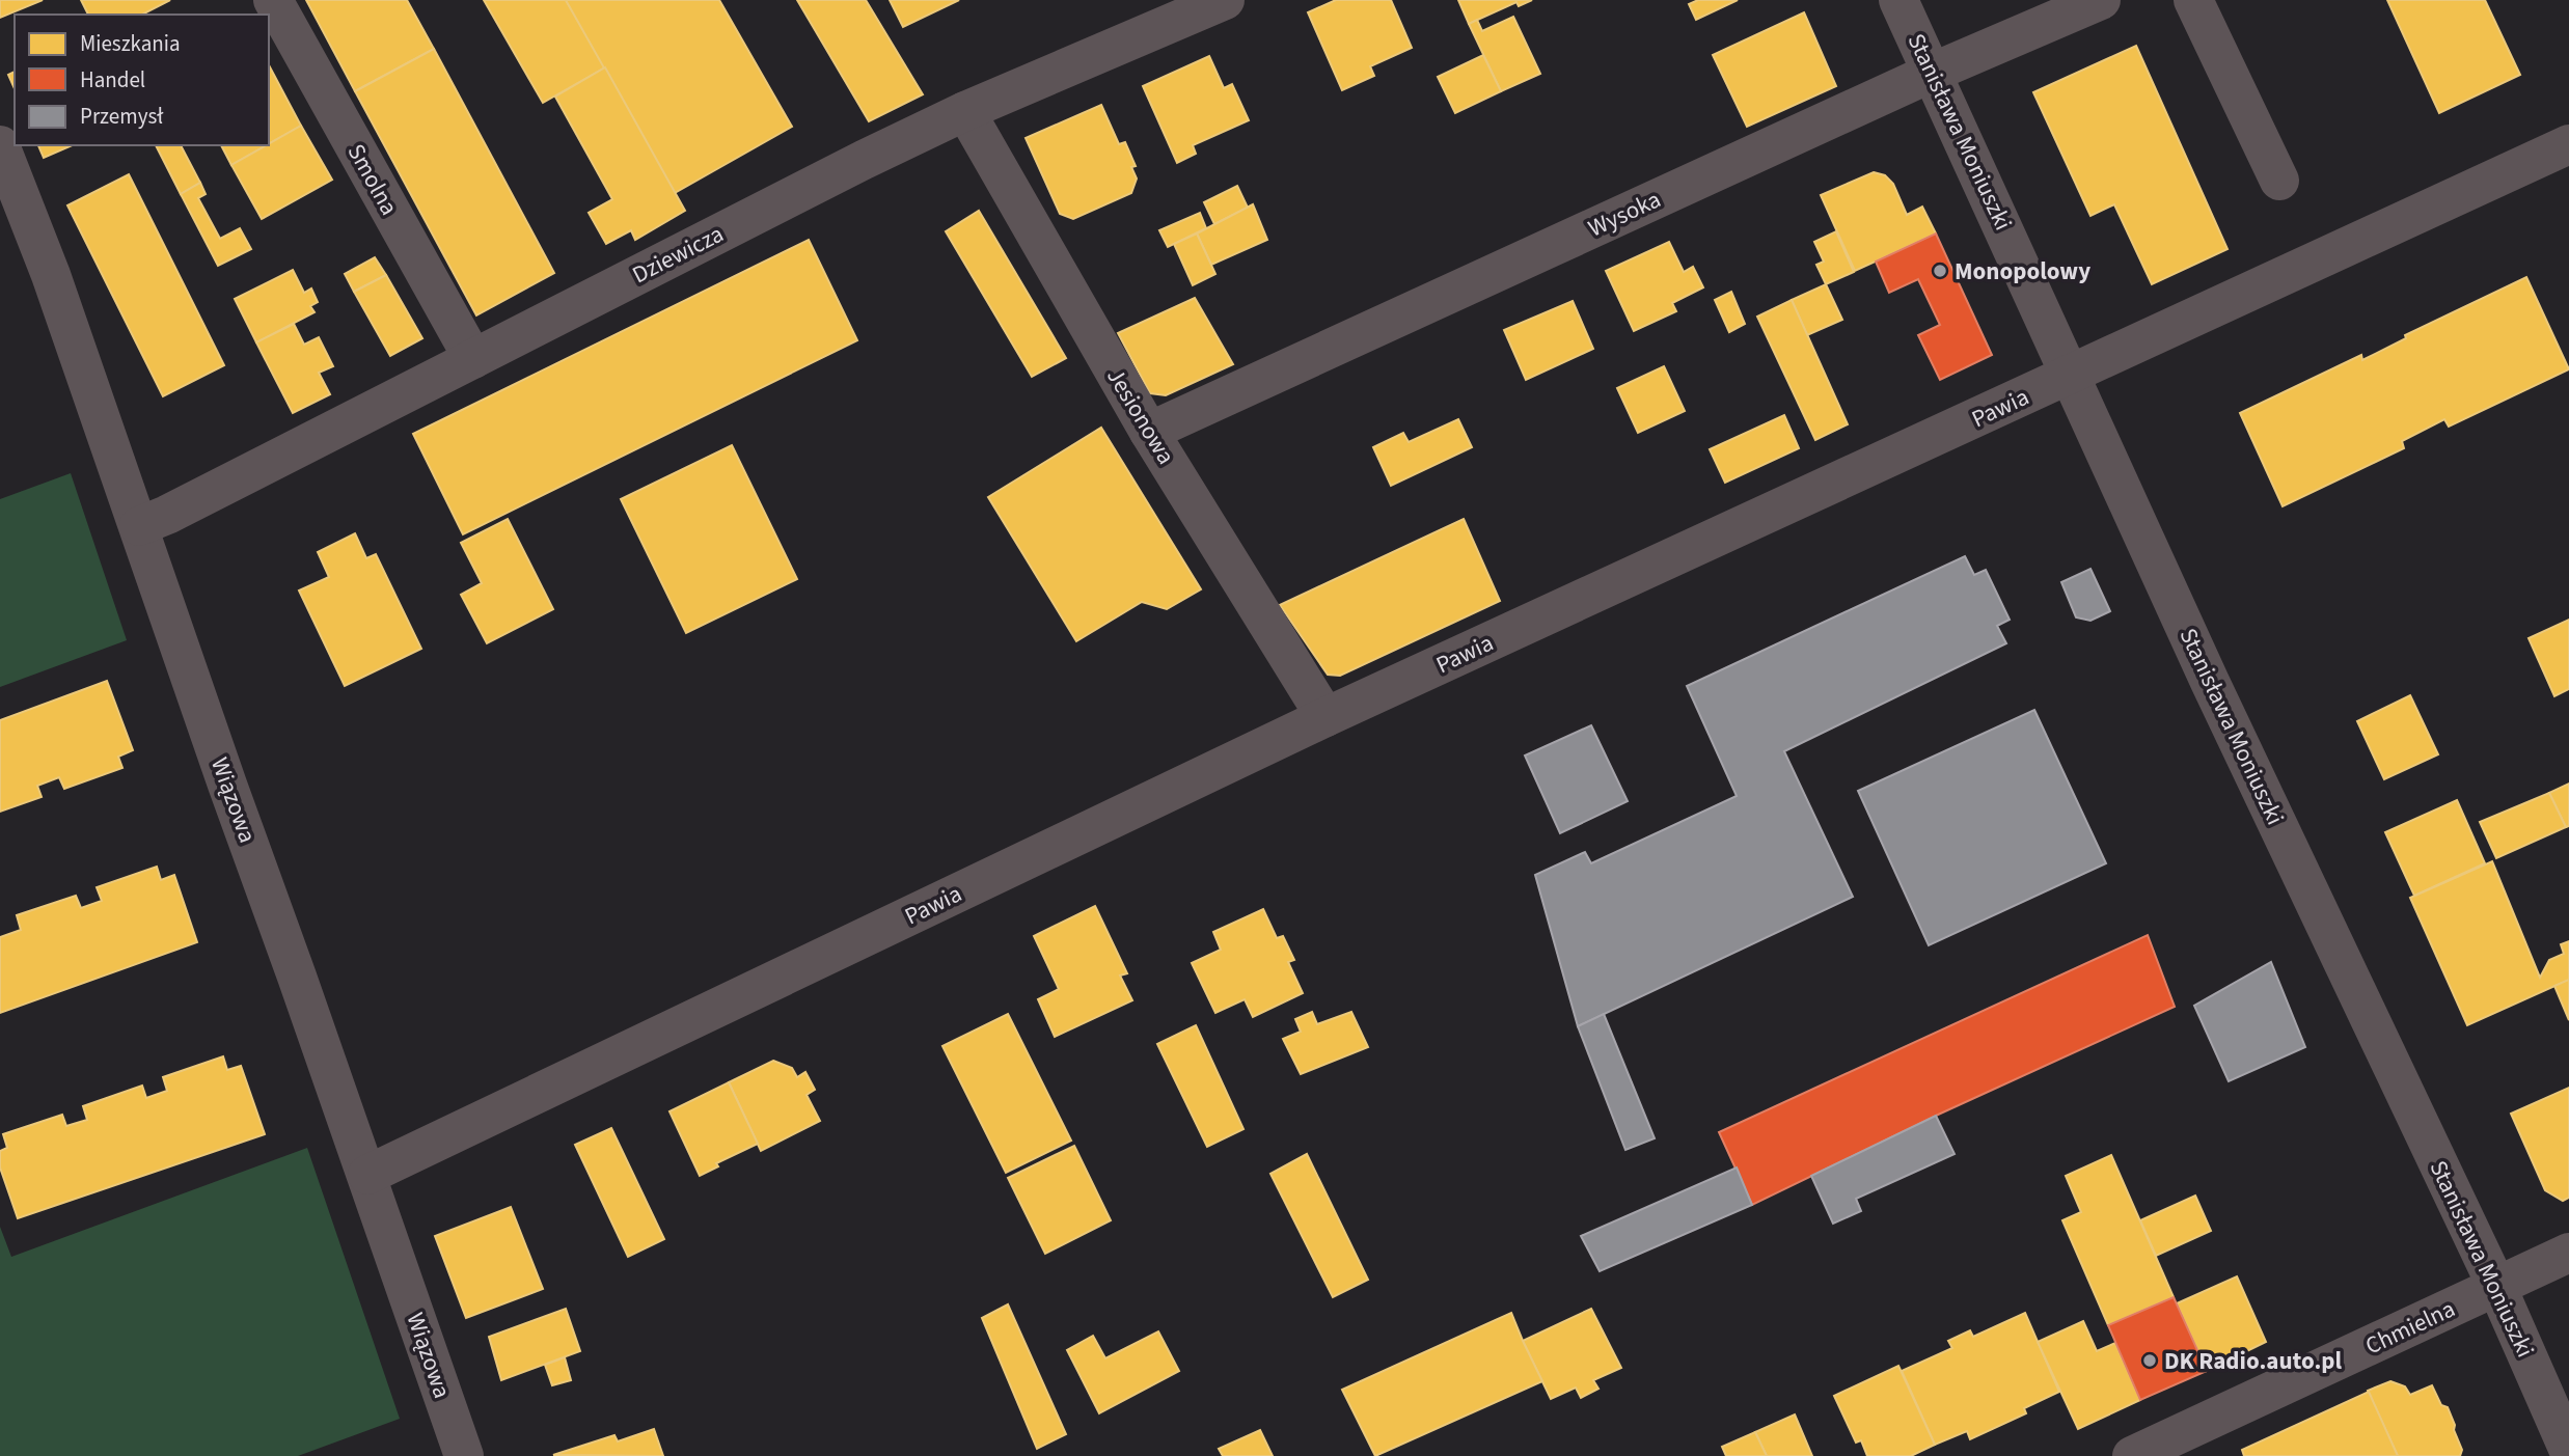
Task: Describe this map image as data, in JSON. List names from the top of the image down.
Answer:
{
  "streets": {
    "street": [
      "Stanisława Moniuszki",
      "Smolna",
      "Wysoka",
      "Dziewicza",
      "Pawia",
      "Jesionowa",
      "Wiązowa",
      "Chmielna"
    ]
  },
  "crossings": [
    ["Stanisława Moniuszki", "Wysoka"],
    ["Stanisława Moniuszki", "Pawia"],
    ["Stanisława Moniuszki", "Chmielna"],
    ["Smolna", "Dziewicza"],
    ["Wysoka", "Jesionowa"],
    ["Dziewicza", "Jesionowa"],
    ["Dziewicza", "Wiązowa"],
    ["Pawia", "Jesionowa"],
    ["Pawia", "Wiązowa"]
  ],
  "places": ["Monopolowy", "DK Radio.auto.pl"],
  "legend": ["Mieszkania", "Handel", "Przemysł"]
}
